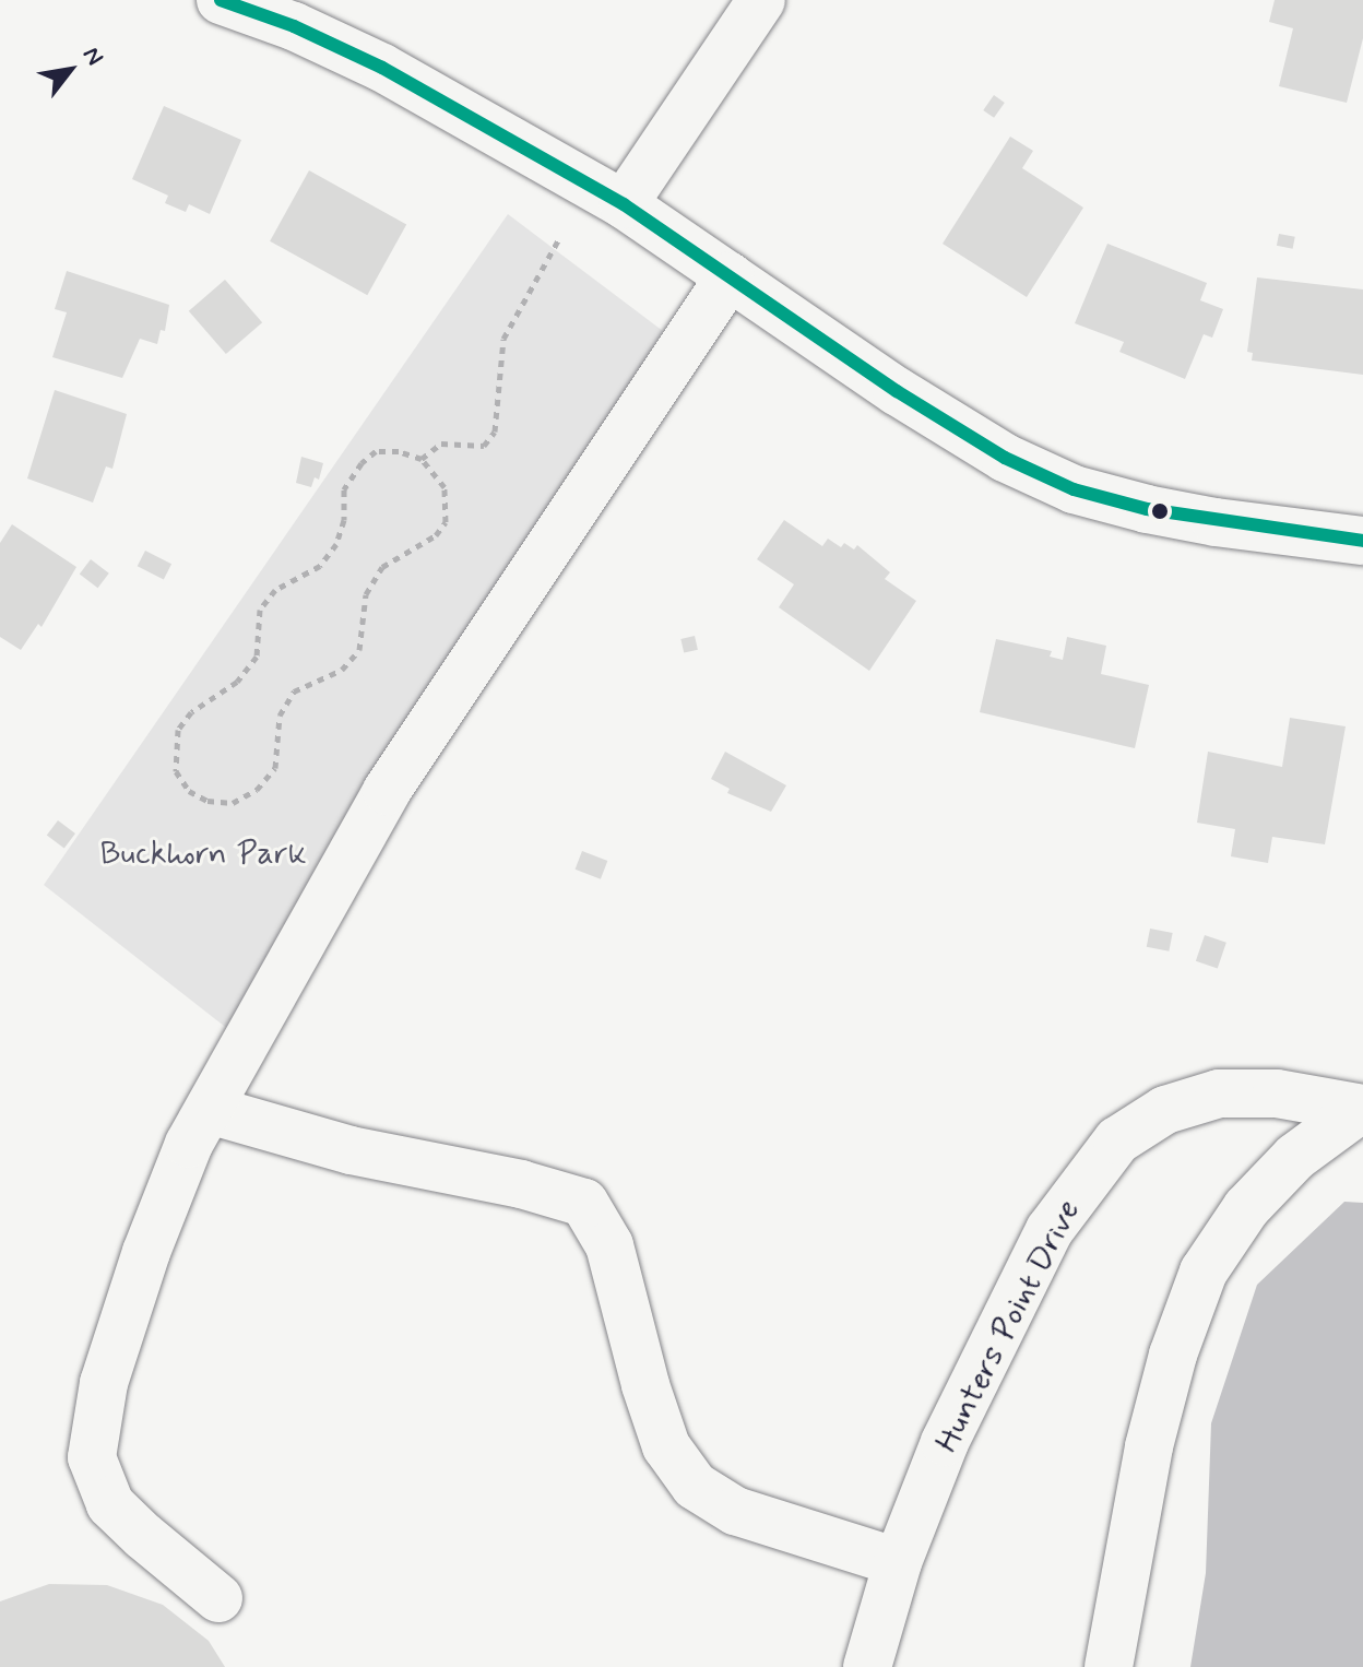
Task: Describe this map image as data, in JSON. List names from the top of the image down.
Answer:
{
  "streets": {
    "street": ["Hunters Point Drive"]
  },
  "parks": ["Buckhorn Park"],
  "north": "top right"
}
